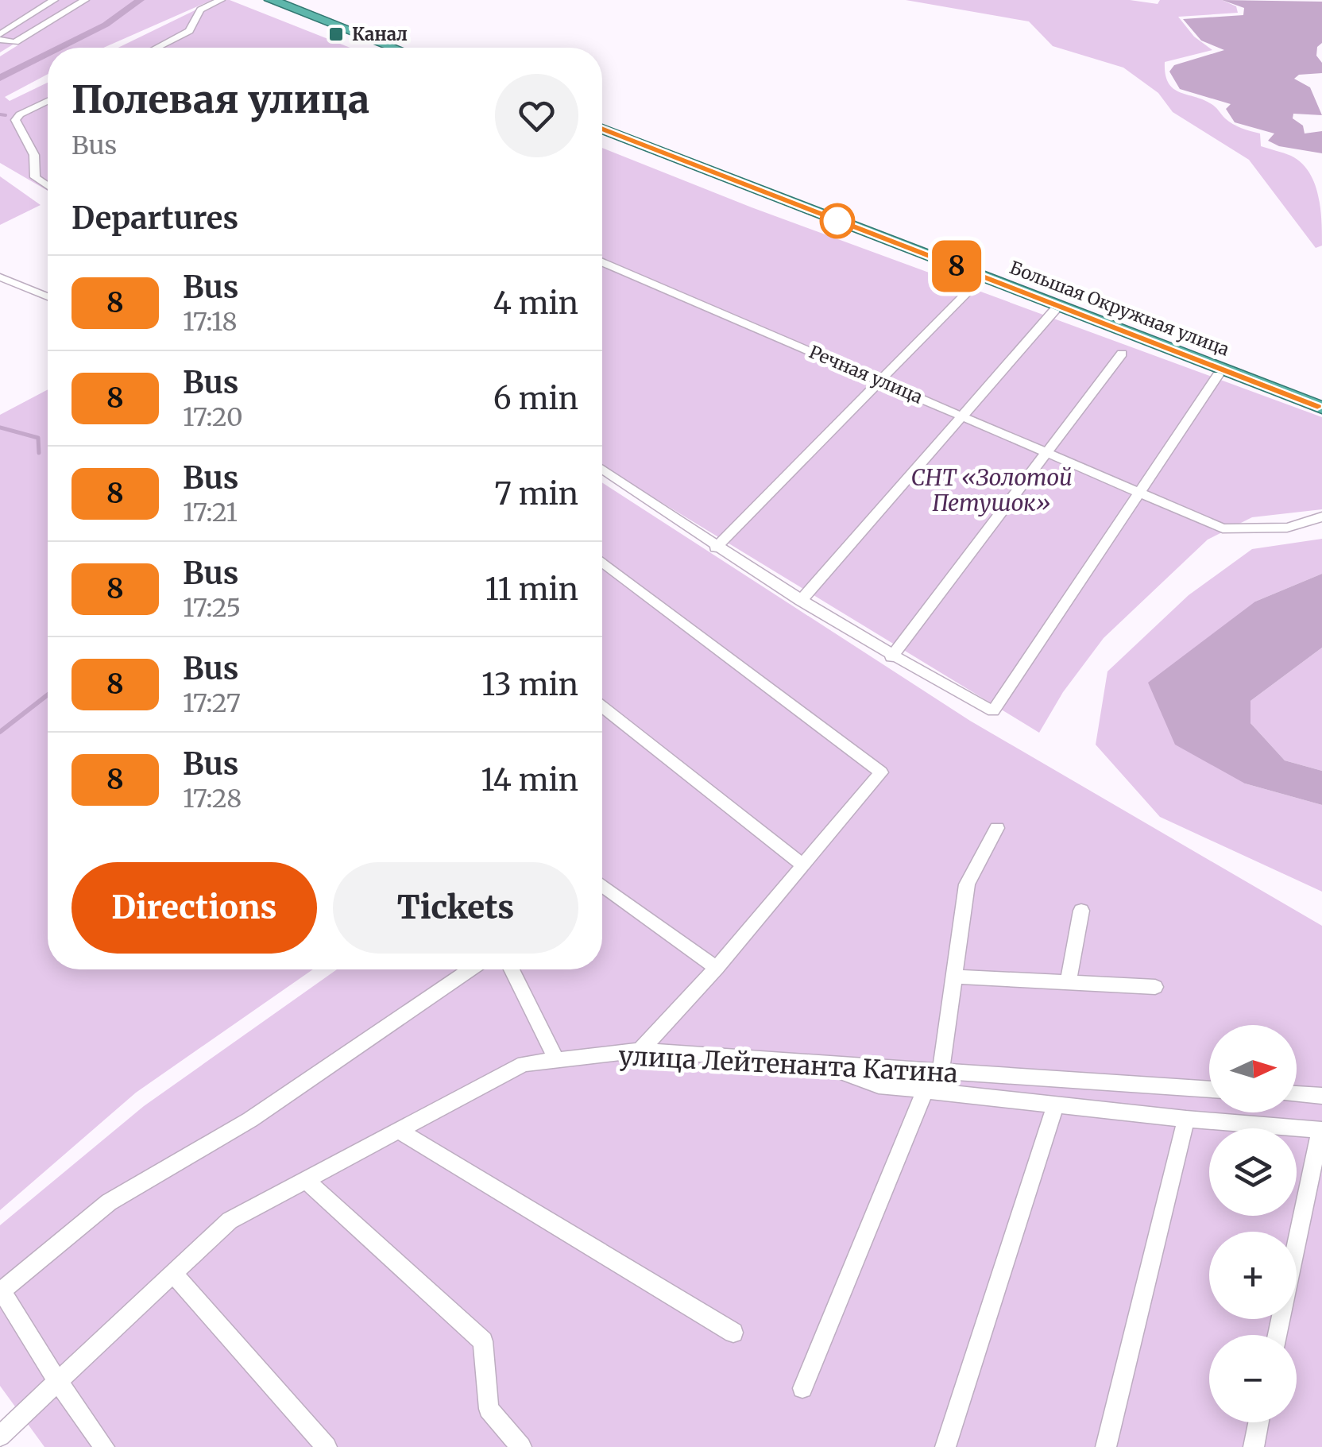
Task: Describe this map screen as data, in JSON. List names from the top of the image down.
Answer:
{
  "streets": {
    "highway": ["Большая Окружная улица"],
    "street": ["Речная улица", "улица Лейтенанта Катина"]
  },
  "parks": ["СНТ «Золотой Петушок»"],
  "places": {
    "transit": ["Канал"]
  },
  "lines": ["bus line 8"],
  "north": "right",
  "page": {
    "on_map": "8",
    "heading": [
      ["Полевая улица", "Bus"],
      "Departures"
    ],
    "list": [
      {
        "mark": "8",
        "name": "Bus",
        "note": "17:18",
        "value": "4 min"
      },
      {
        "mark": "8",
        "name": "Bus",
        "note": "17:20",
        "value": "6 min"
      },
      {
        "mark": "8",
        "name": "Bus",
        "note": "17:21",
        "value": "7 min"
      },
      {
        "mark": "8",
        "name": "Bus",
        "note": "17:25",
        "value": "11 min"
      },
      {
        "mark": "8",
        "name": "Bus",
        "note": "17:27",
        "value": "13 min"
      },
      {
        "mark": "8",
        "name": "Bus",
        "note": "17:28",
        "value": "14 min"
      }
    ],
    "buttons": ["Directions", "Tickets"],
    "map_buttons": ["+", "−"]
  }
}
